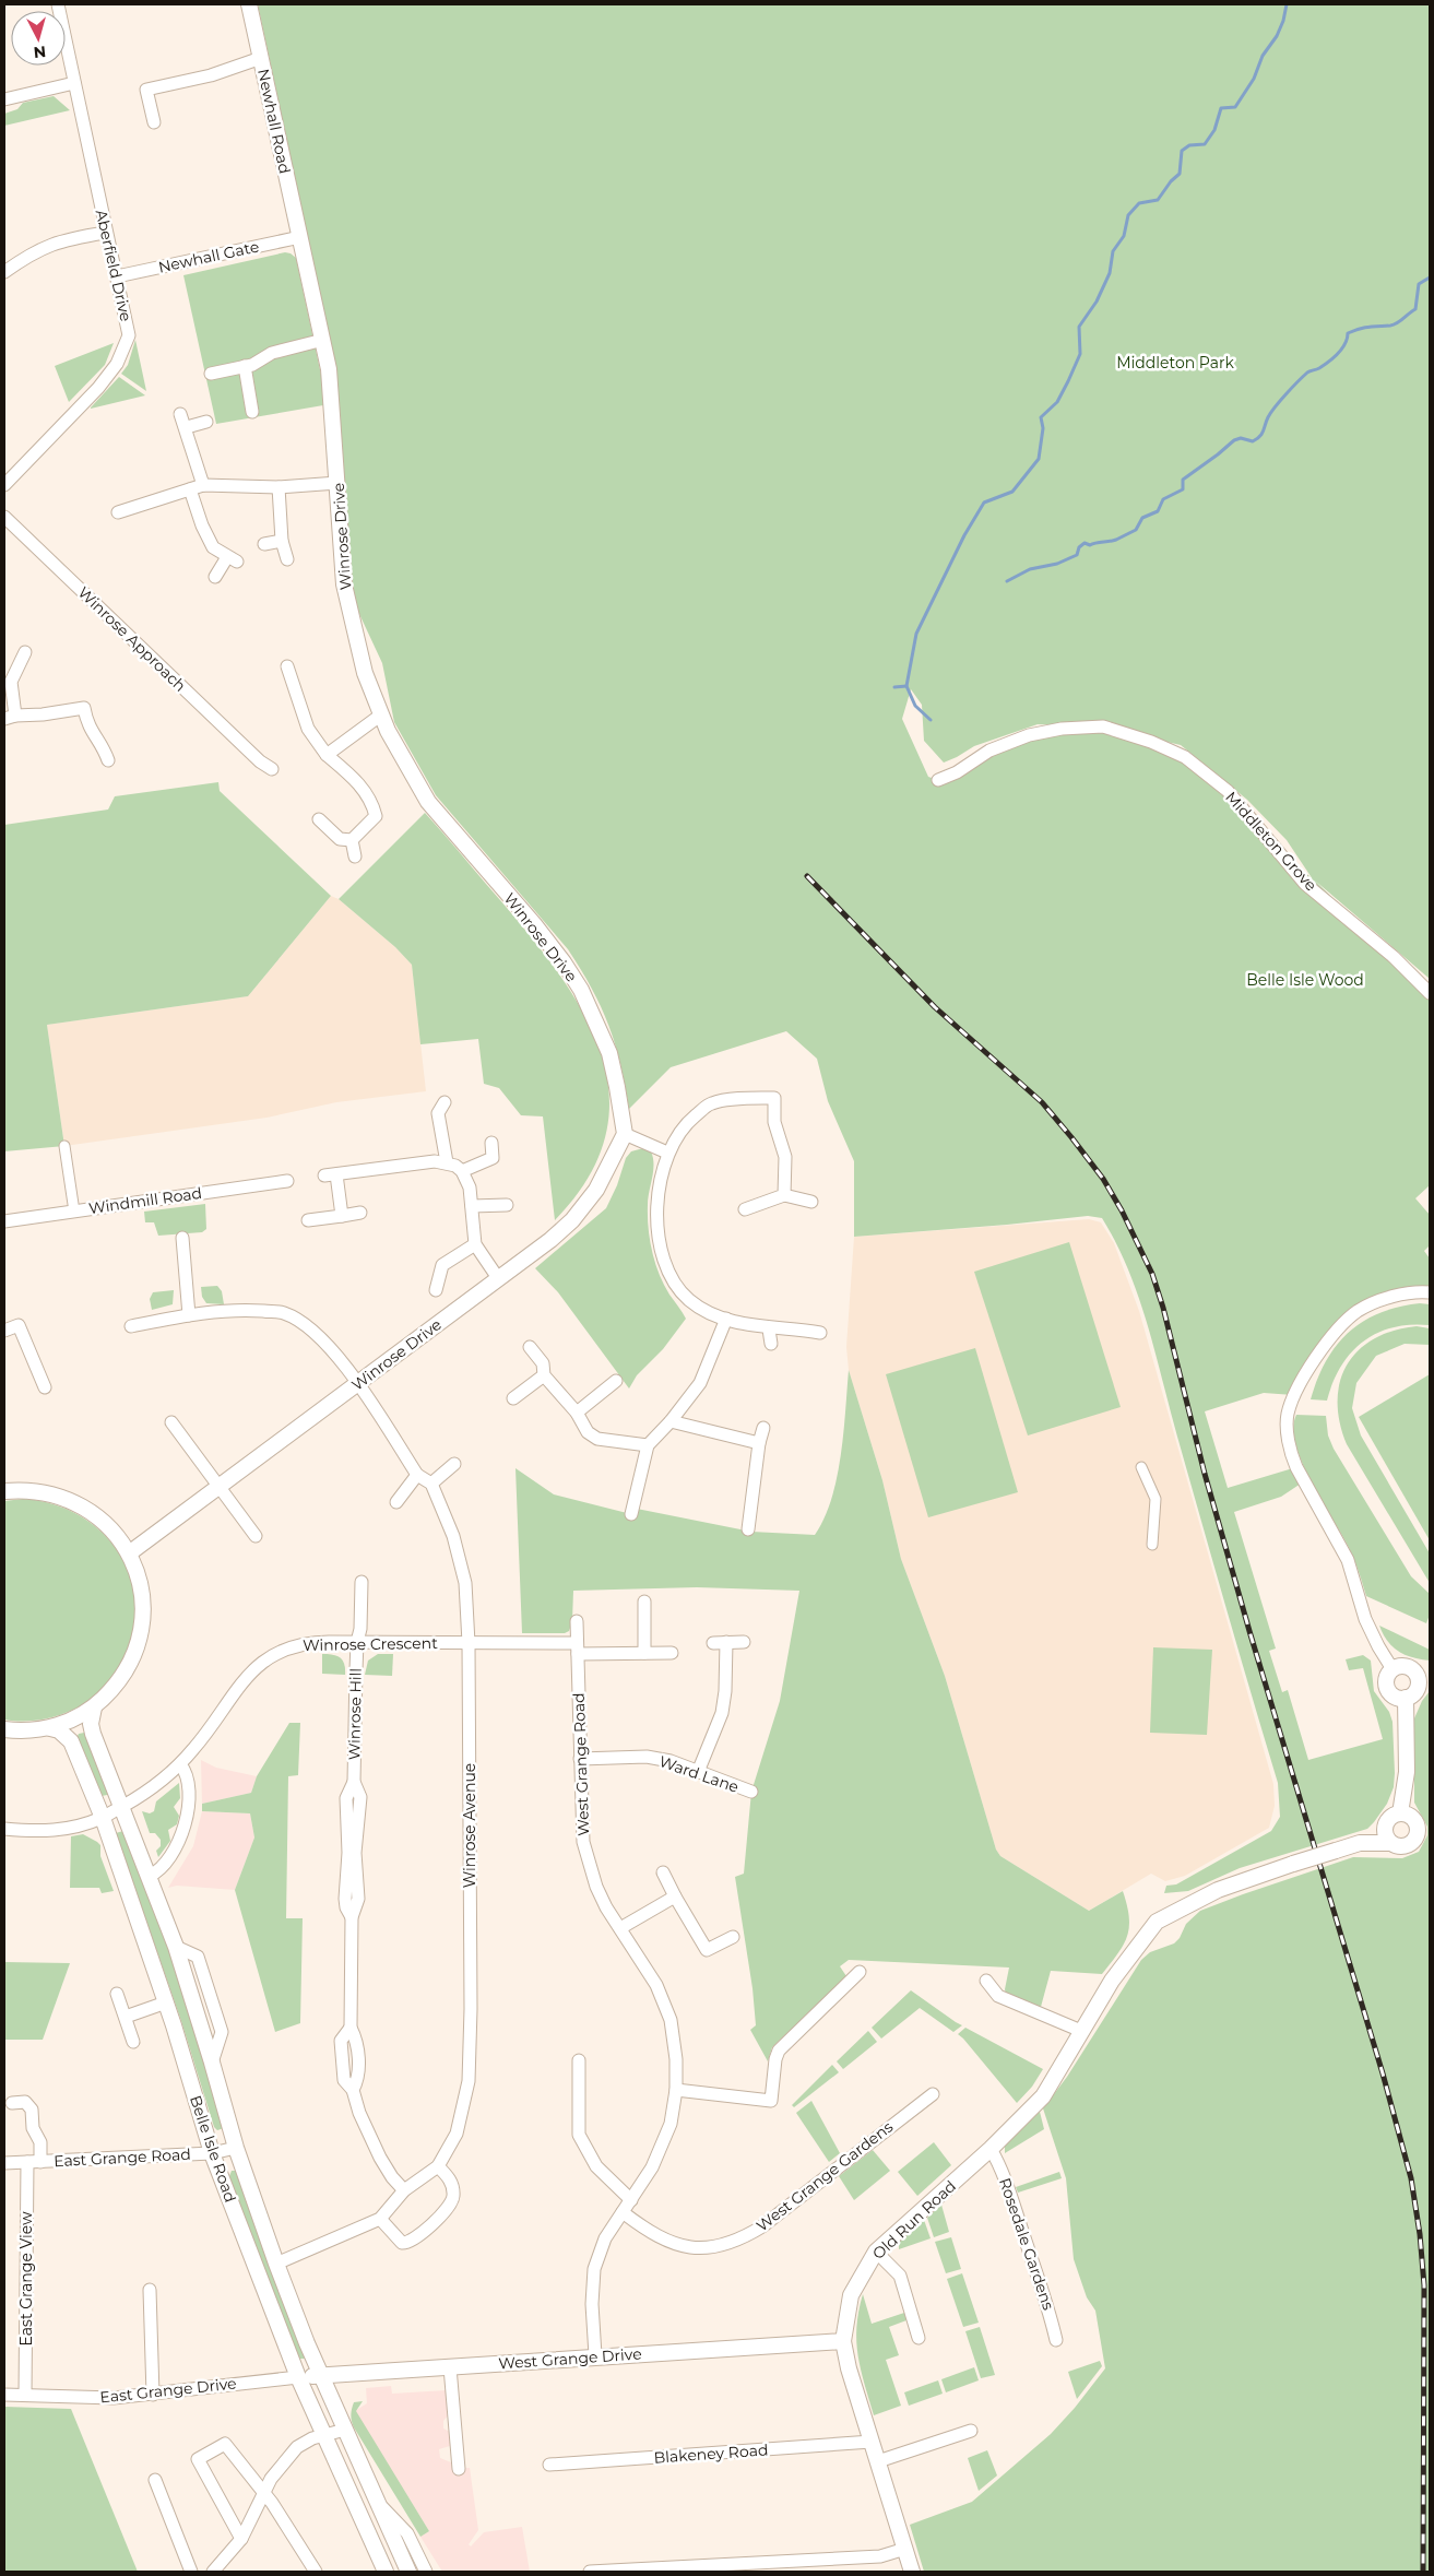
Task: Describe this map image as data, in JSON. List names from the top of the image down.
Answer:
{
  "streets": {
    "street": [
      "Newhall Road",
      "Newhall Gate",
      "Aberfield Drive",
      "Winrose Drive",
      "Winrose Approach",
      "Middleton Grove",
      "Windmill Road",
      "Winrose Crescent",
      "Winrose Hill",
      "West Grange Road",
      "Ward Lane",
      "Winrose Avenue",
      "Belle Isle Road",
      "East Grange Road",
      "West Grange Gardens",
      "Old Run Road",
      "Rosedale Gardens",
      "East Grange View",
      "West Grange Drive",
      "East Grange Drive",
      "Blakeney Road"
    ]
  },
  "crossings": [
    ["Newhall Road", "Newhall Gate"],
    ["Newhall Road", "Winrose Drive"],
    ["Newhall Gate", "Aberfield Drive"],
    ["Newhall Gate", "Winrose Drive"],
    ["Winrose Crescent", "Winrose Hill"],
    ["Winrose Crescent", "West Grange Road"],
    ["Winrose Crescent", "Winrose Avenue"],
    ["Winrose Crescent", "Belle Isle Road"],
    ["Winrose Hill", "Winrose Avenue"],
    ["West Grange Road", "Ward Lane"],
    ["West Grange Road", "West Grange Gardens"],
    ["West Grange Road", "West Grange Drive"],
    ["Winrose Avenue", "Belle Isle Road"],
    ["Belle Isle Road", "East Grange Road"],
    ["Belle Isle Road", "West Grange Drive"],
    ["Belle Isle Road", "East Grange Drive"],
    ["East Grange Road", "East Grange View"],
    ["Old Run Road", "Rosedale Gardens"],
    ["Old Run Road", "West Grange Drive"],
    ["Old Run Road", "Blakeney Road"],
    ["East Grange View", "East Grange Drive"],
    ["West Grange Drive", "East Grange Drive"]
  ],
  "parks": ["Middleton Park", "Belle Isle Wood"],
  "north": "bottom"
}
